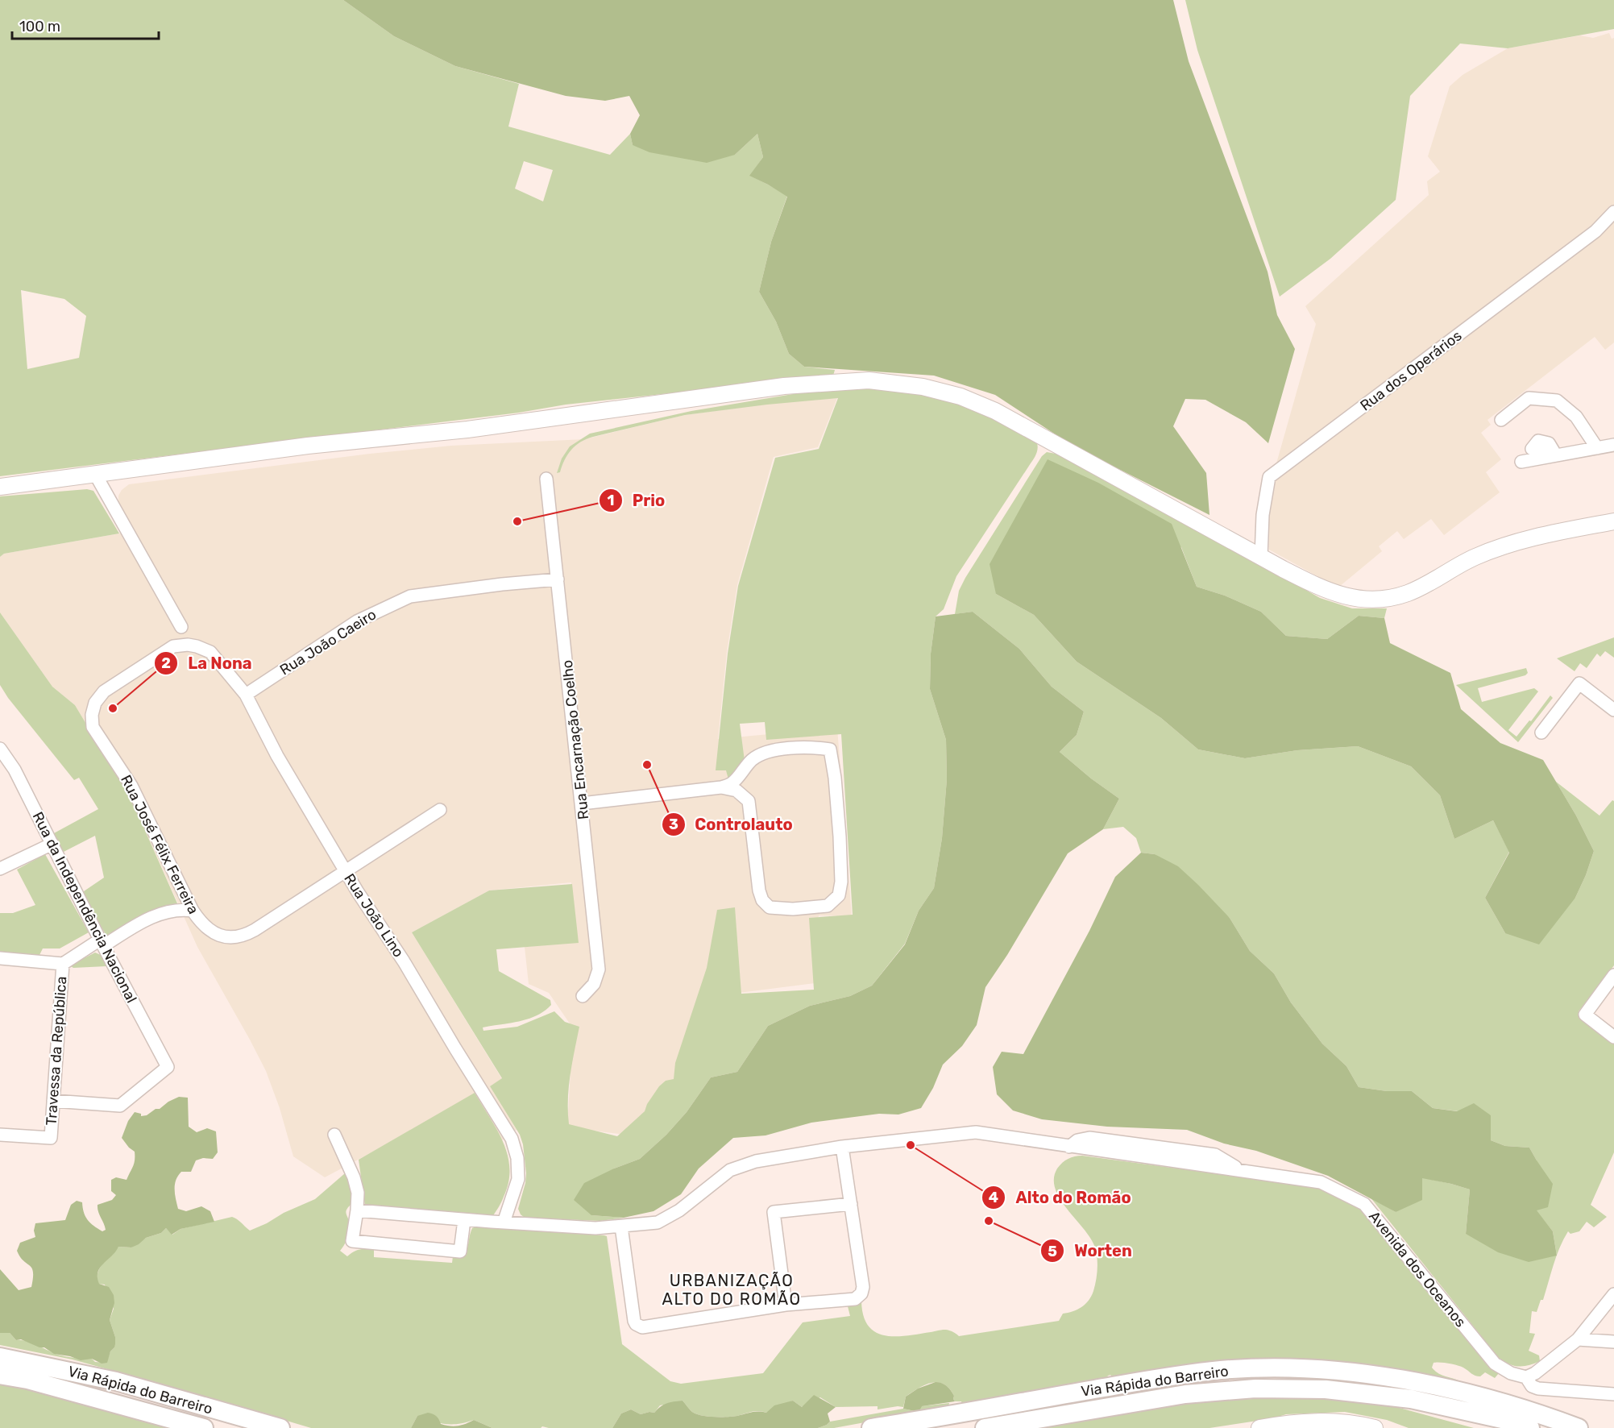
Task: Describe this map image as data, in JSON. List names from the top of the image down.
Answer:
{
  "streets": {
    "highway": ["Via Rápida do Barreiro"],
    "street": [
      "Rua dos Operários",
      "Rua João Caeiro",
      "Rua Encarnação Coelho",
      "Rua José Félix Ferreira",
      "Rua da Independência Nacional",
      "Rua João Lino",
      "Travessa da República",
      "Avenida dos Oceanos"
    ]
  },
  "crossings": [
    ["Rua João Caeiro", "Rua Encarnação Coelho"],
    ["Rua João Caeiro", "Rua João Lino"],
    ["Rua José Félix Ferreira", "Rua João Lino"],
    ["Rua da Independência Nacional", "Travessa da República"],
    ["Rua João Lino", "Avenida dos Oceanos"]
  ],
  "districts": ["URBANIZAÇÃO ALTO DO ROMÃO"],
  "places": [
    "Prio",
    "La Nona",
    "Controlauto",
    "Alto do Romão",
    "Worten"
  ],
  "scale_bar": "100 m"
}
